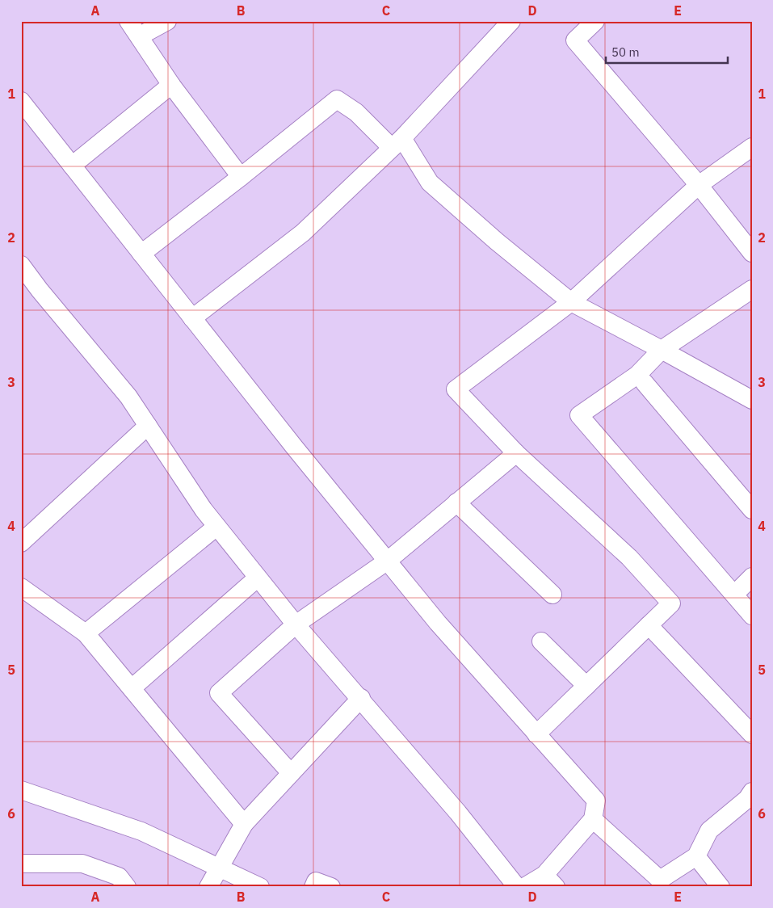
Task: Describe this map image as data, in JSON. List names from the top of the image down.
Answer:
{
  "scale_bar": "50 m",
  "grid": {
    "columns": [
      "A",
      "B",
      "C",
      "D",
      "E"
    ],
    "rows": [
      "1",
      "2",
      "3",
      "4",
      "5",
      "6"
    ]
  }
}
